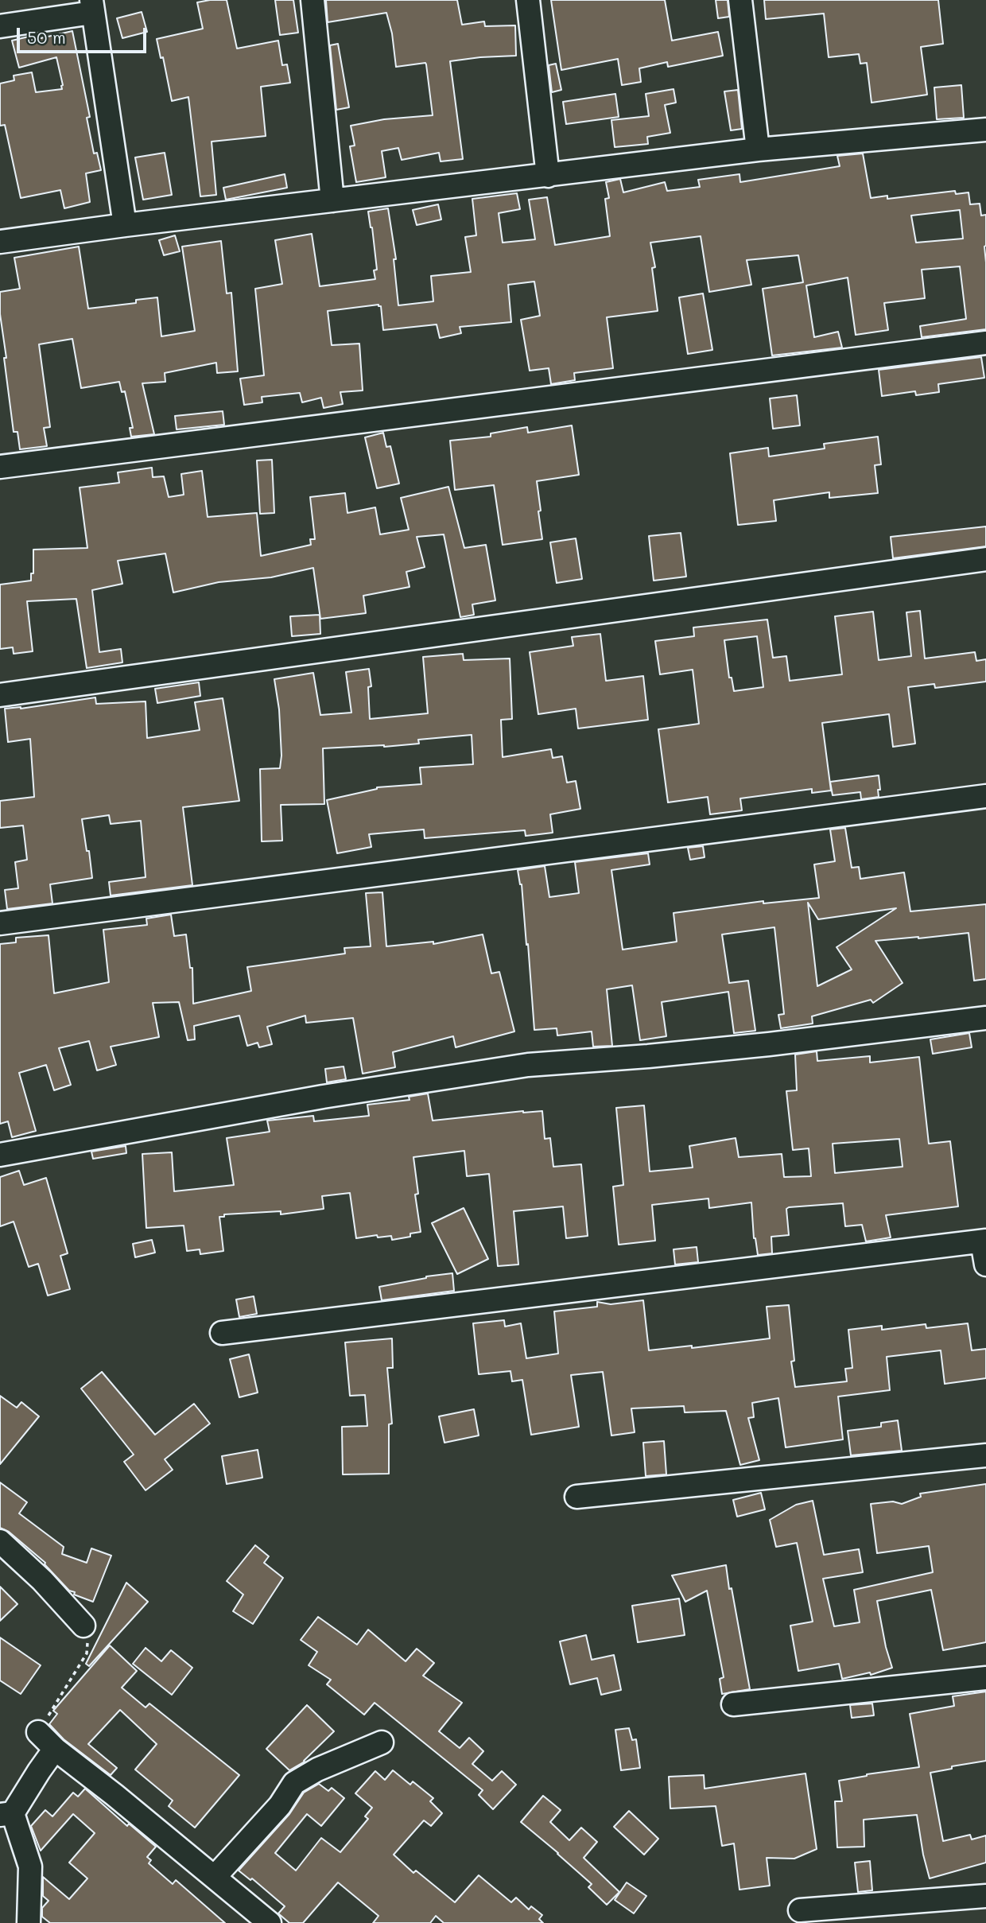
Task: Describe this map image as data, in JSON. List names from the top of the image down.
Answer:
{
  "scale_bar": "50 m"
}
